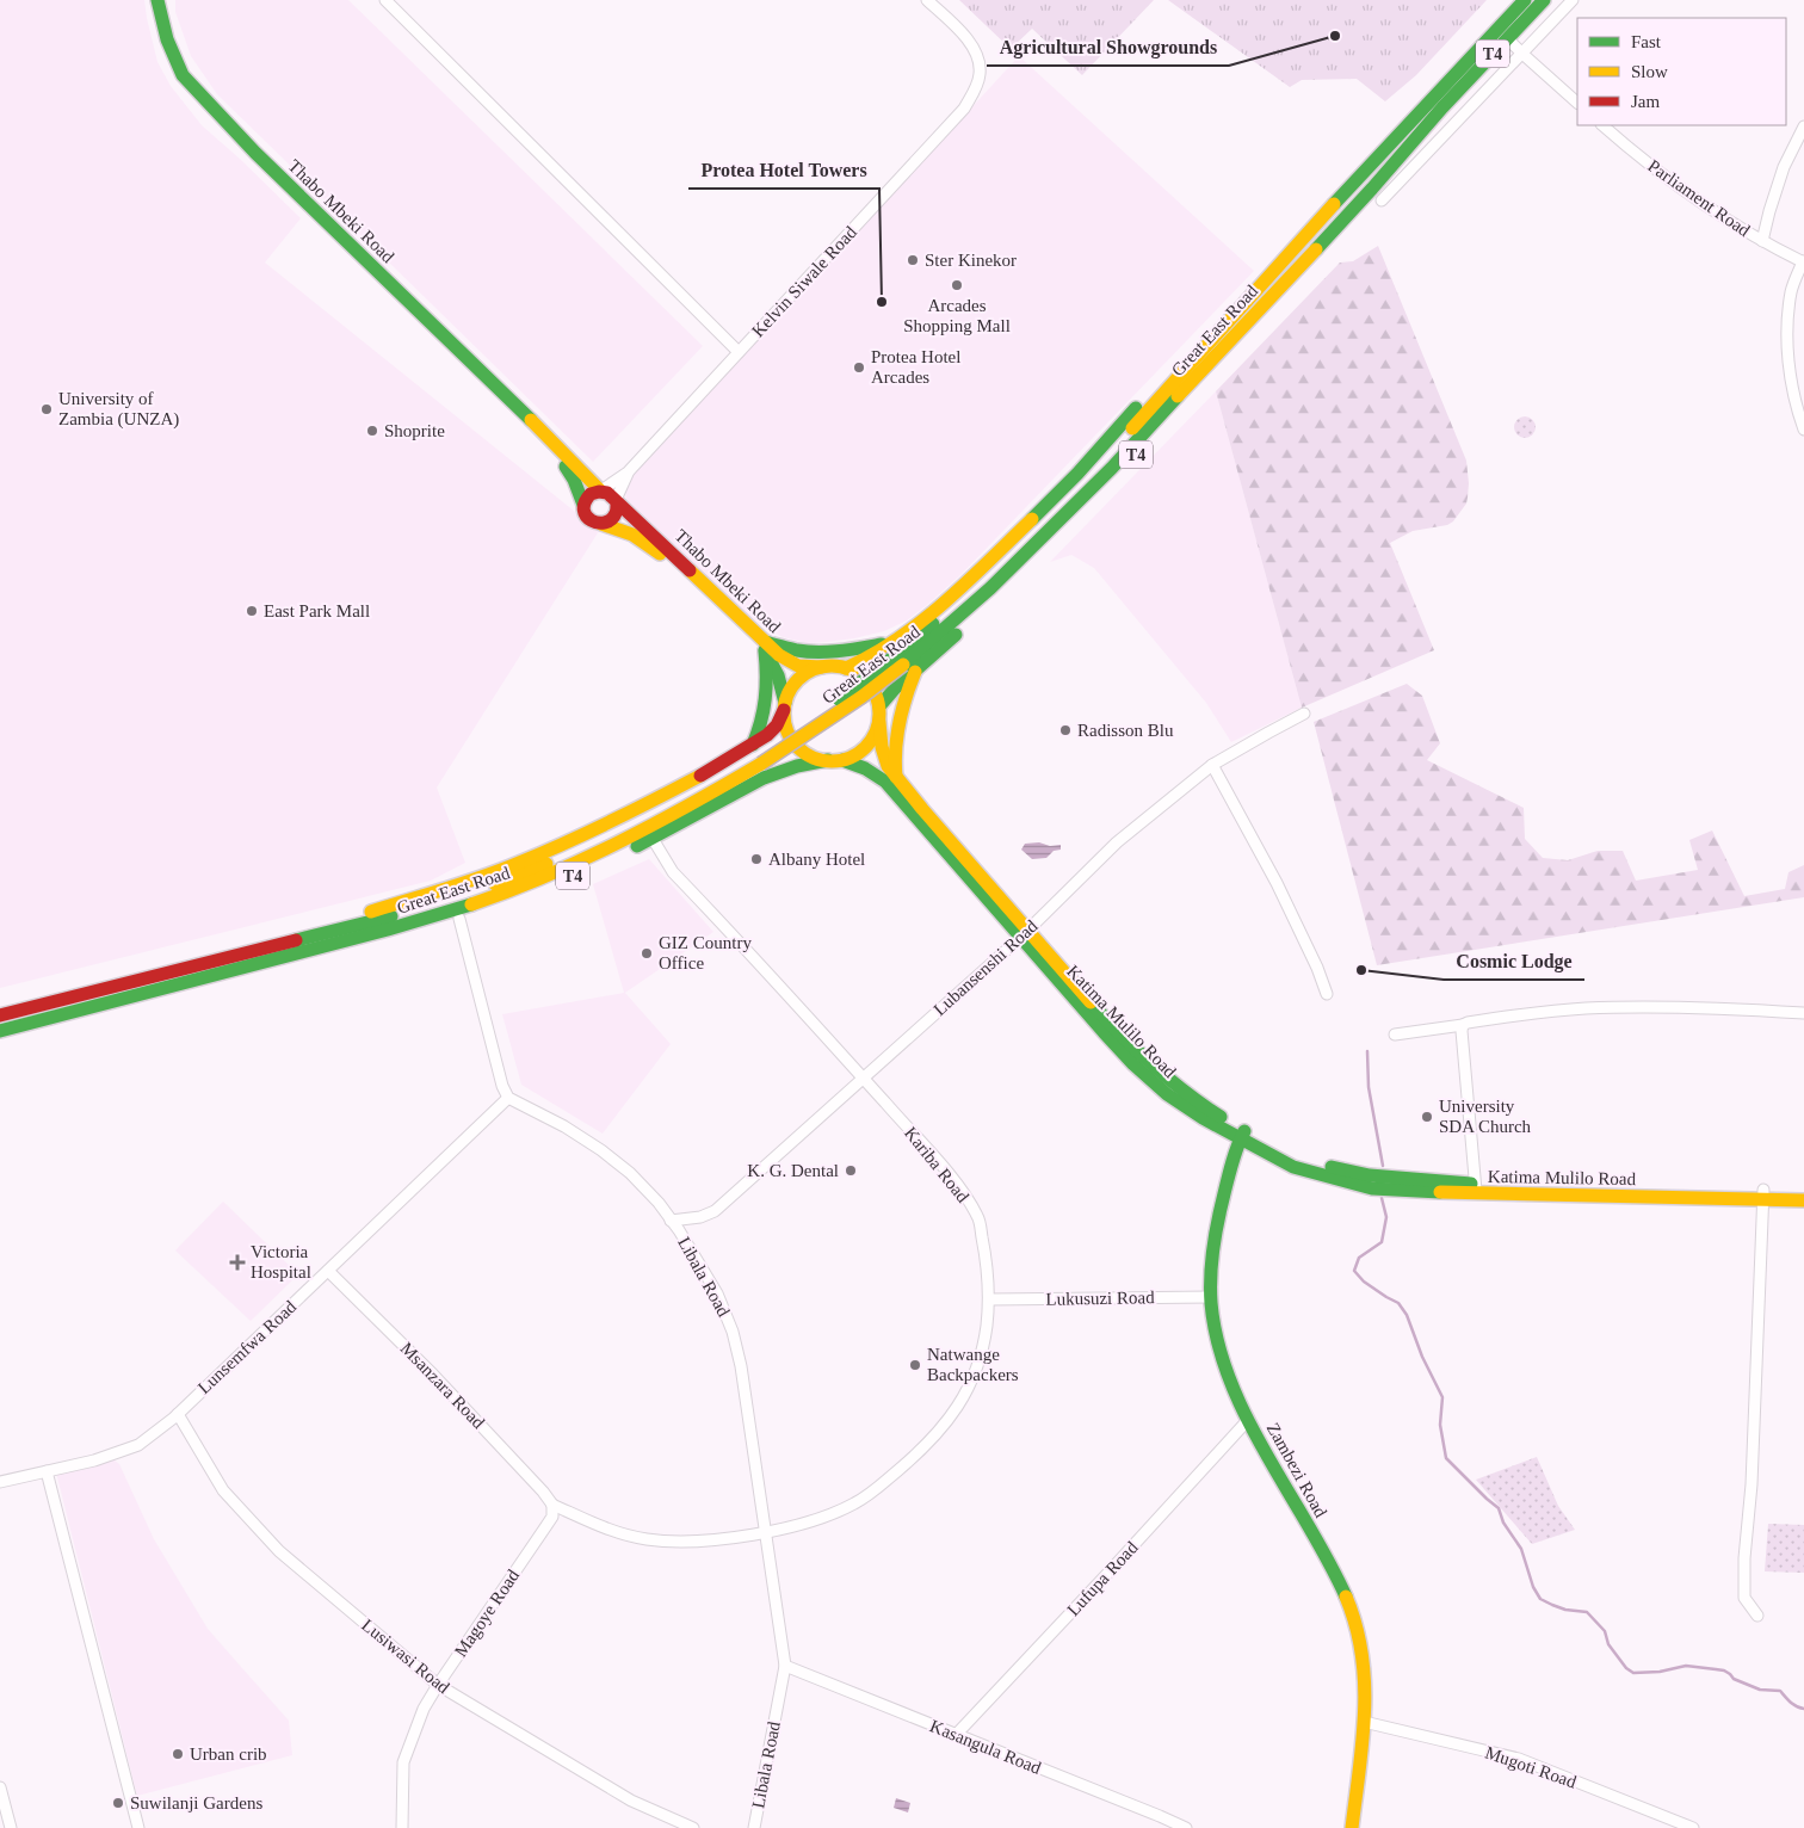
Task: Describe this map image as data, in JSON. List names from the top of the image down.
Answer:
{
  "streets": {
    "main road": [
      "T4",
      "Thabo Mbeki Road",
      "Great East Road",
      "Katima Mulilo Road",
      "Zambezi Road"
    ],
    "street": [
      "Parliament Road",
      "Kelvin Siwale Road",
      "Lubansenshi Road",
      "Kariba Road",
      "Libala Road",
      "Lukusuzi Road",
      "Lunsemfwa Road",
      "Msanzara Road",
      "Lufupa Road",
      "Magoye Road",
      "Lusiwasi Road",
      "Kasangula Road",
      "Mugoti Road"
    ]
  },
  "crossings": [
    ["Thabo Mbeki Road", "Kelvin Siwale Road"],
    ["Thabo Mbeki Road", "Great East Road"],
    ["Thabo Mbeki Road", "Katima Mulilo Road"],
    ["Great East Road", "Katima Mulilo Road"],
    ["Great East Road", "Kariba Road"],
    ["Lubansenshi Road", "Katima Mulilo Road"],
    ["Lubansenshi Road", "Kariba Road"],
    ["Lubansenshi Road", "Libala Road"],
    ["Katima Mulilo Road", "Zambezi Road"],
    ["Kariba Road", "Libala Road"],
    ["Kariba Road", "Lukusuzi Road"],
    ["Kariba Road", "Msanzara Road"],
    ["Kariba Road", "Magoye Road"],
    ["Libala Road", "Lunsemfwa Road"],
    ["Libala Road", "Kasangula Road"],
    ["Lukusuzi Road", "Zambezi Road"],
    ["Lunsemfwa Road", "Msanzara Road"],
    ["Lunsemfwa Road", "Lusiwasi Road"],
    ["Msanzara Road", "Magoye Road"],
    ["Zambezi Road", "Lufupa Road"],
    ["Zambezi Road", "Mugoti Road"],
    ["Lufupa Road", "Kasangula Road"],
    ["Magoye Road", "Lusiwasi Road"]
  ],
  "places": {
    "other": [
      "Agricultural Showgrounds",
      "Ster Kinekor",
      "Arcades Shopping Mall",
      "Protea Hotel Towers",
      "Protea Hotel Arcades",
      "University of Zambia (UNZA)",
      "Shoprite",
      "East Park Mall",
      "Radisson Blu",
      "Albany Hotel",
      "GIZ Country Office",
      "Cosmic Lodge",
      "University SDA Church",
      "K. G. Dental",
      "Natwange Backpackers",
      "Urban crib",
      "Suwilanji Gardens"
    ],
    "health": ["Victoria Hospital"]
  },
  "legend": ["Fast", "Slow", "Jam"]
}
